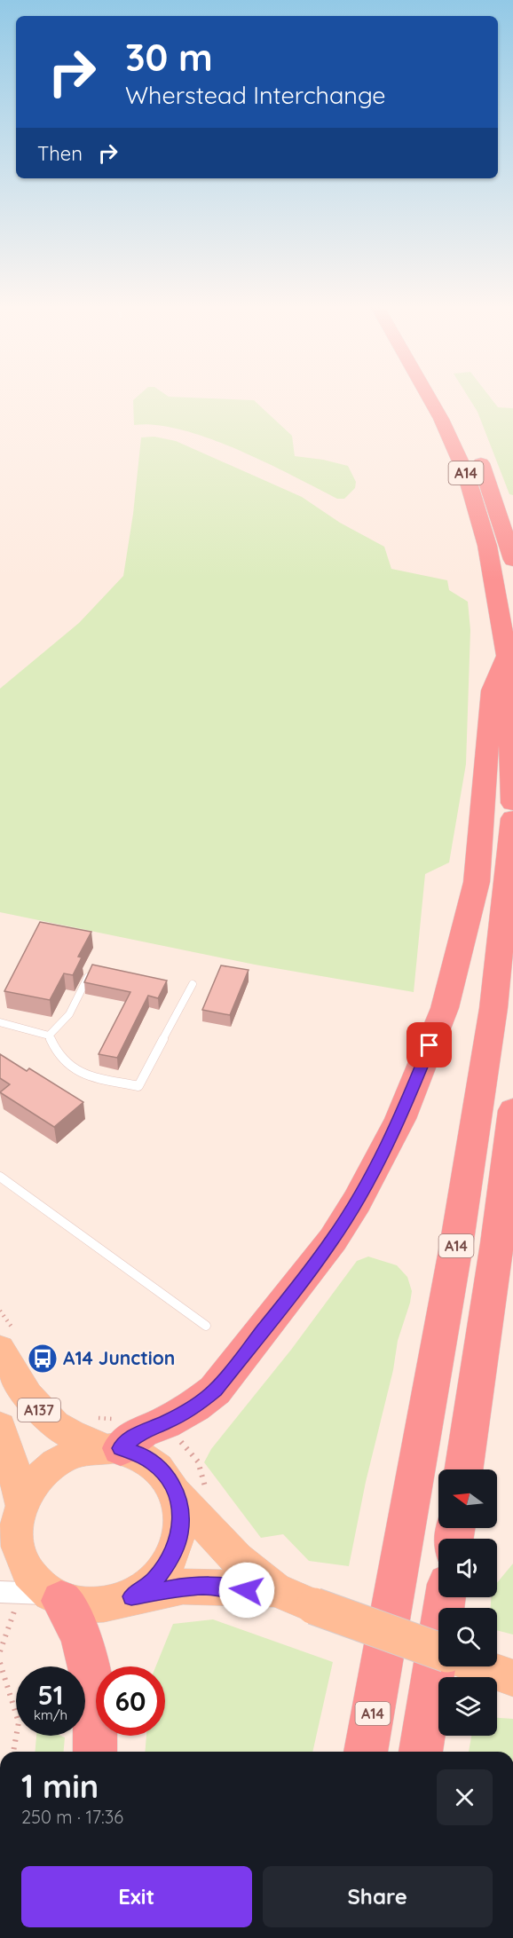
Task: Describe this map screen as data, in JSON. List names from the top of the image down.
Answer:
{
  "streets": {
    "highway": ["A14"],
    "main road": ["A137"]
  },
  "places": {
    "bus stop": ["A14 Junction"]
  },
  "north": "left",
  "page": {
    "turn": ["30 m", "Wherstead Interchange"],
    "then": "Then",
    "speed": "51 km/h",
    "limit": "60",
    "heading": ["1 min", "250 m · 17:36"],
    "buttons": ["Exit", "Share"]
  }
}
